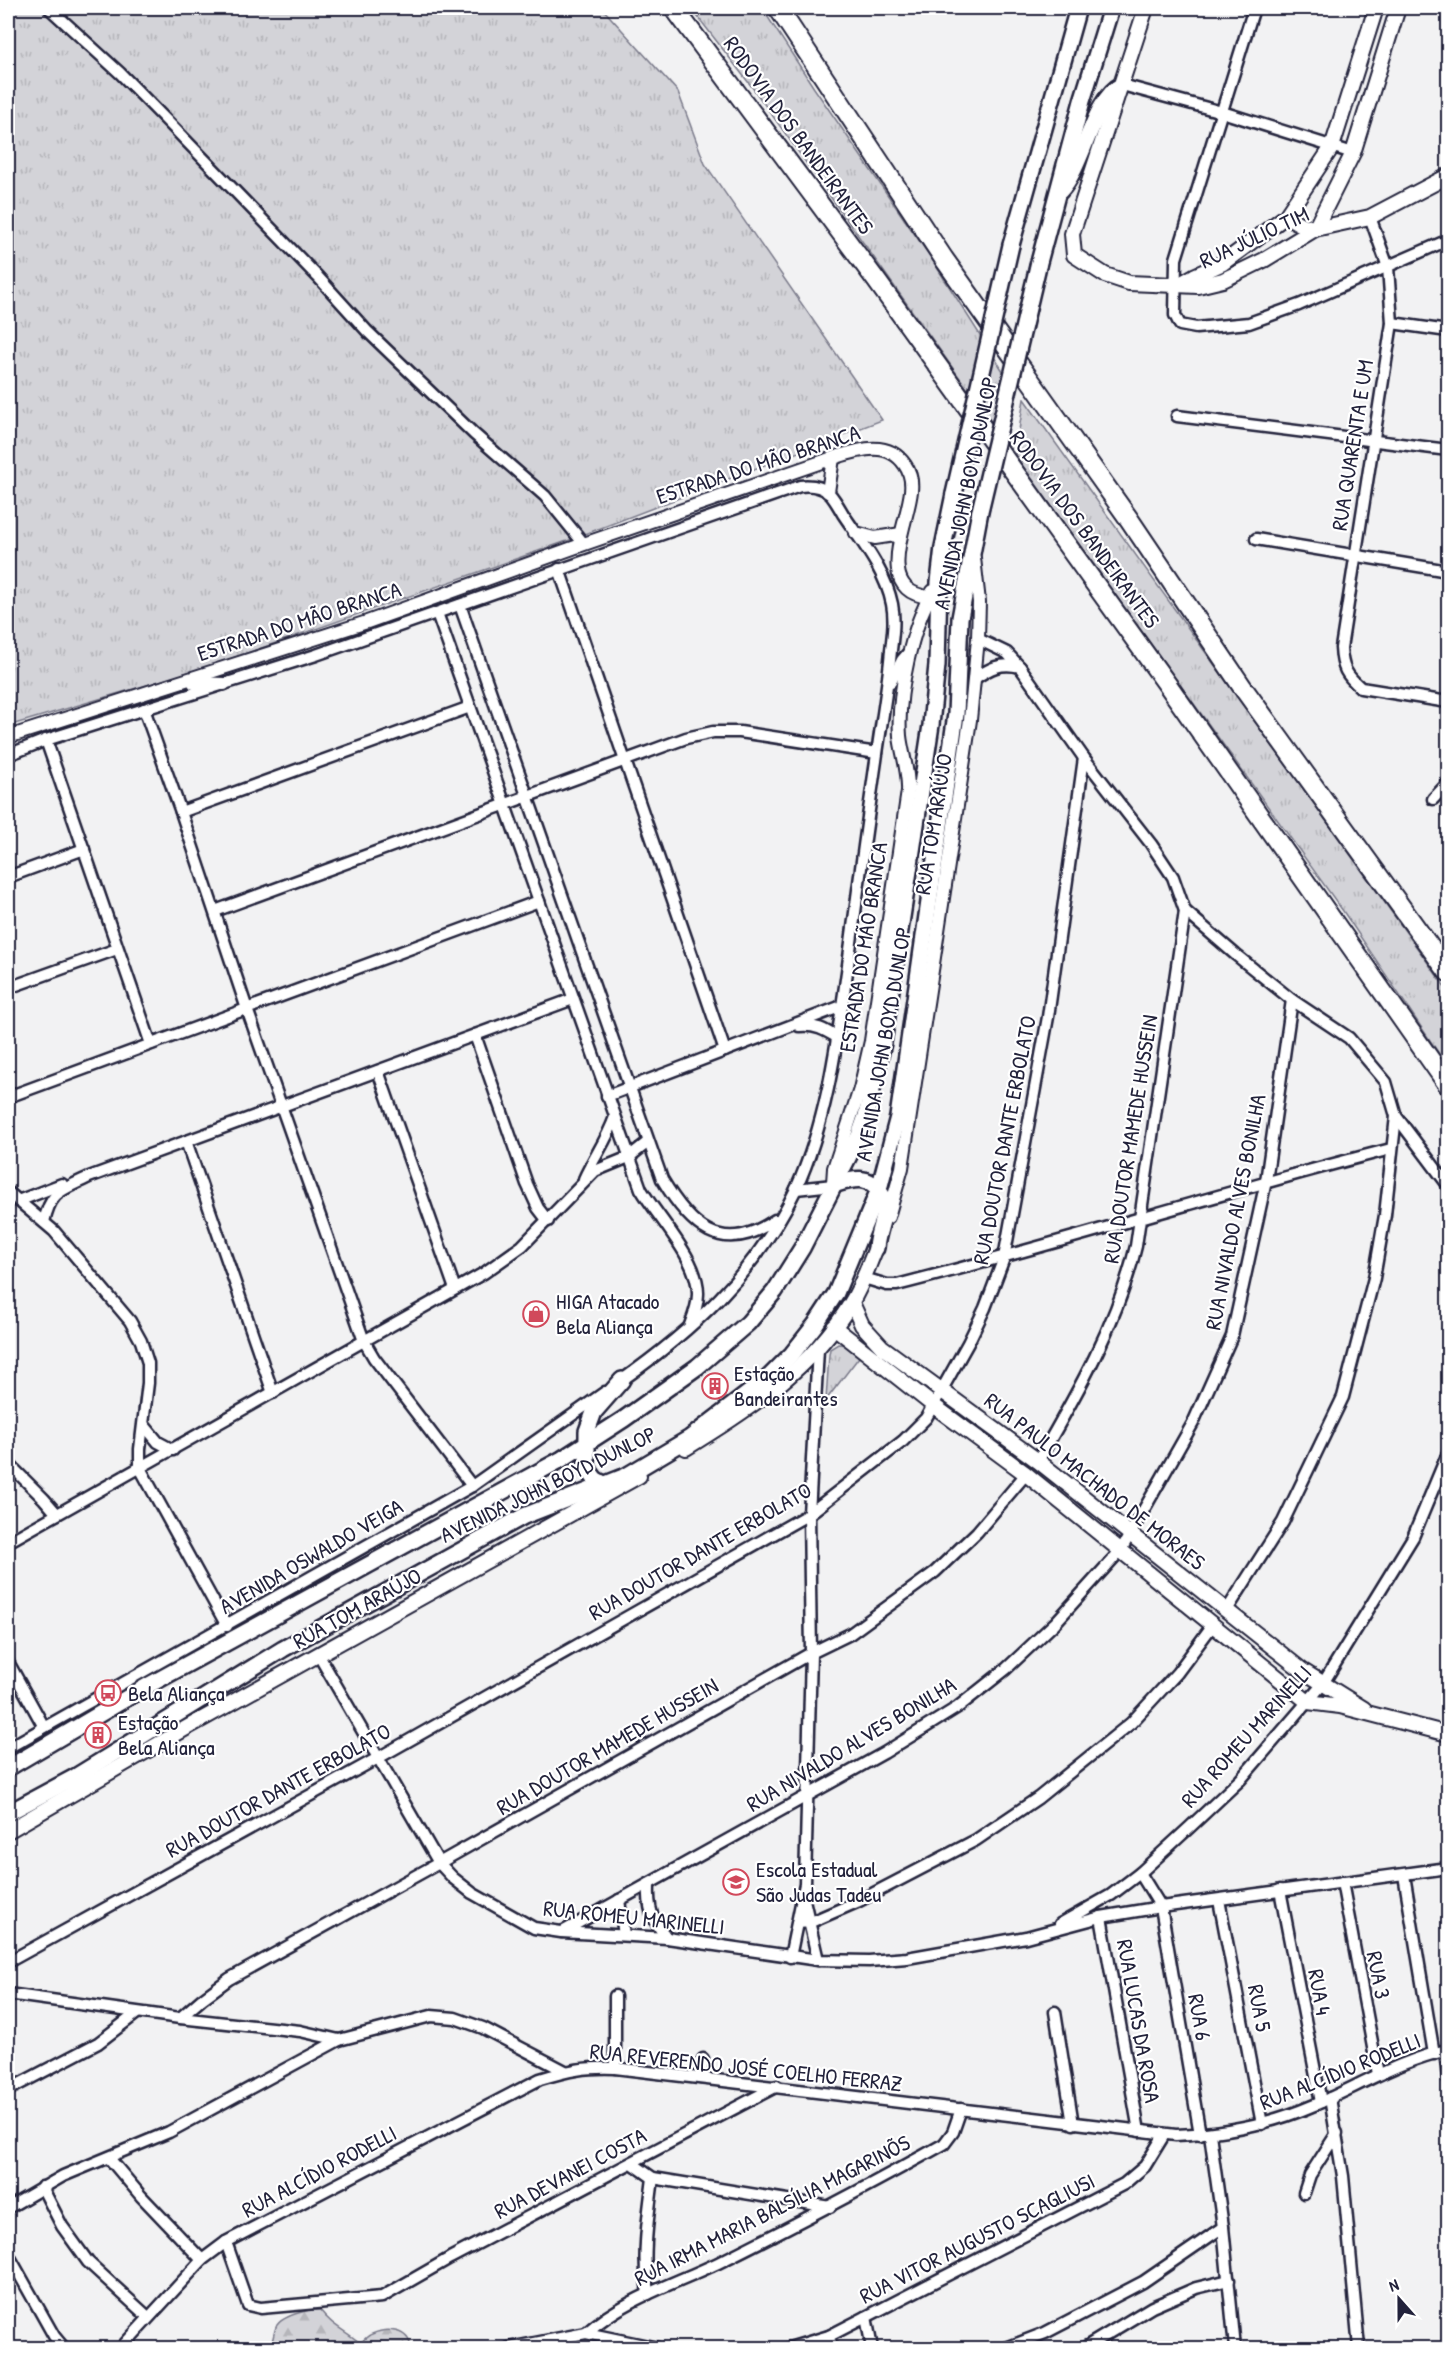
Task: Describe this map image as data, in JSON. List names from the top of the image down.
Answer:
{
  "streets": {
    "highway": ["RODOVIA DOS BANDEIRANTES"],
    "main road": [
      "RUA JÚLIO TIM",
      "AVENIDA JOHN BOYD DUNLOP",
      "RUA TOM ARAÚJO",
      "RUA PAULO MACHADO DE MORAES"
    ],
    "street": [
      "RUA QUARENTA E UM",
      "ESTRADA DO MÃO BRANCA",
      "RUA DOUTOR MAMEDE HUSSEIN",
      "RUA DOUTOR DANTE ERBOLATO",
      "RUA NIVALDO ALVES BONILHA",
      "AVENIDA OSWALDO VEIGA",
      "RUA ROMEU MARINELLI",
      "RUA 3",
      "RUA 4",
      "RUA 5",
      "RUA 6",
      "RUA LUCAS DA ROSA",
      "RUA REVERENDO JOSÉ COELHO FERRAZ",
      "RUA ALCÍDIO RODELLI",
      "RUA DEVANEI COSTA",
      "RUA IRMA MARIA BALSÍLIA MAGARINÕS",
      "RUA VITOR AUGUSTO SCAGLIUSI"
    ]
  },
  "crossings": [
    ["RUA JÚLIO TIM", "RUA QUARENTA E UM"],
    ["ESTRADA DO MÃO BRANCA", "AVENIDA JOHN BOYD DUNLOP"],
    ["AVENIDA JOHN BOYD DUNLOP", "RUA TOM ARAÚJO"],
    ["RUA TOM ARAÚJO", "RUA ROMEU MARINELLI"],
    ["RUA DOUTOR MAMEDE HUSSEIN", "RUA PAULO MACHADO DE MORAES"],
    ["RUA DOUTOR MAMEDE HUSSEIN", "RUA ROMEU MARINELLI"],
    ["RUA DOUTOR MAMEDE HUSSEIN", "RUA REVERENDO JOSÉ COELHO FERRAZ"],
    ["RUA DOUTOR DANTE ERBOLATO", "RUA PAULO MACHADO DE MORAES"],
    ["RUA DOUTOR DANTE ERBOLATO", "RUA ROMEU MARINELLI"],
    ["RUA NIVALDO ALVES BONILHA", "RUA PAULO MACHADO DE MORAES"],
    ["RUA NIVALDO ALVES BONILHA", "RUA ROMEU MARINELLI"],
    ["RUA PAULO MACHADO DE MORAES", "RUA ROMEU MARINELLI"],
    ["RUA ROMEU MARINELLI", "RUA 3"],
    ["RUA ROMEU MARINELLI", "RUA 4"],
    ["RUA ROMEU MARINELLI", "RUA 5"],
    ["RUA ROMEU MARINELLI", "RUA 6"],
    ["RUA ROMEU MARINELLI", "RUA LUCAS DA ROSA"],
    ["RUA 3", "RUA ALCÍDIO RODELLI"],
    ["RUA 4", "RUA ALCÍDIO RODELLI"],
    ["RUA 5", "RUA ALCÍDIO RODELLI"],
    ["RUA 6", "RUA REVERENDO JOSÉ COELHO FERRAZ"],
    ["RUA 6", "RUA ALCÍDIO RODELLI"],
    ["RUA LUCAS DA ROSA", "RUA REVERENDO JOSÉ COELHO FERRAZ"],
    ["RUA REVERENDO JOSÉ COELHO FERRAZ", "RUA ALCÍDIO RODELLI"],
    ["RUA REVERENDO JOSÉ COELHO FERRAZ", "RUA DEVANEI COSTA"],
    ["RUA REVERENDO JOSÉ COELHO FERRAZ", "RUA IRMA MARIA BALSÍLIA MAGARINÕS"],
    ["RUA REVERENDO JOSÉ COELHO FERRAZ", "RUA VITOR AUGUSTO SCAGLIUSI"],
    ["RUA ALCÍDIO RODELLI", "RUA DEVANEI COSTA"]
  ],
  "places": {
    "shop": ["HIGA Atacado Bela Aliança"],
    "building": ["Estação Bandeirantes", "Estação Bela Aliança"],
    "bus stop": ["Bela Aliança"],
    "school or university": ["Escola Estadual São Judas Tadeu"]
  },
  "north": "top"
}
